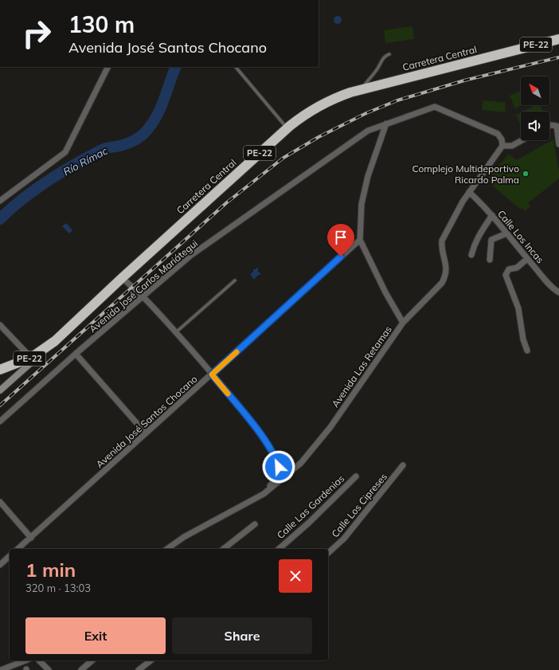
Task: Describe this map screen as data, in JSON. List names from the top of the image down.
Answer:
{
  "streets": {
    "highway": ["PE-22", "Carretera Central"],
    "street": [
      "Calle Los Incas",
      "Avenida José Carlos Mariátegui",
      "Avenida Las Retamas",
      "Avenida José Santos Chocano",
      "Calle Los Cipreses",
      "Calle Las Gardenias"
    ]
  },
  "crossings": [
    ["PE-22", "Carretera Central"],
    ["Calle Los Incas", "Avenida Las Retamas"],
    ["Avenida José Carlos Mariátegui", "Avenida Las Retamas"]
  ],
  "water": ["Río Rímac"],
  "places": ["Complejo Multideportivo Ricardo Palma"],
  "north": "top left",
  "page": {
    "turn": ["130 m", "Avenida José Santos Chocano"],
    "heading": ["1 min", "320 m · 13:03"],
    "buttons": ["Exit", "Share"]
  }
}
